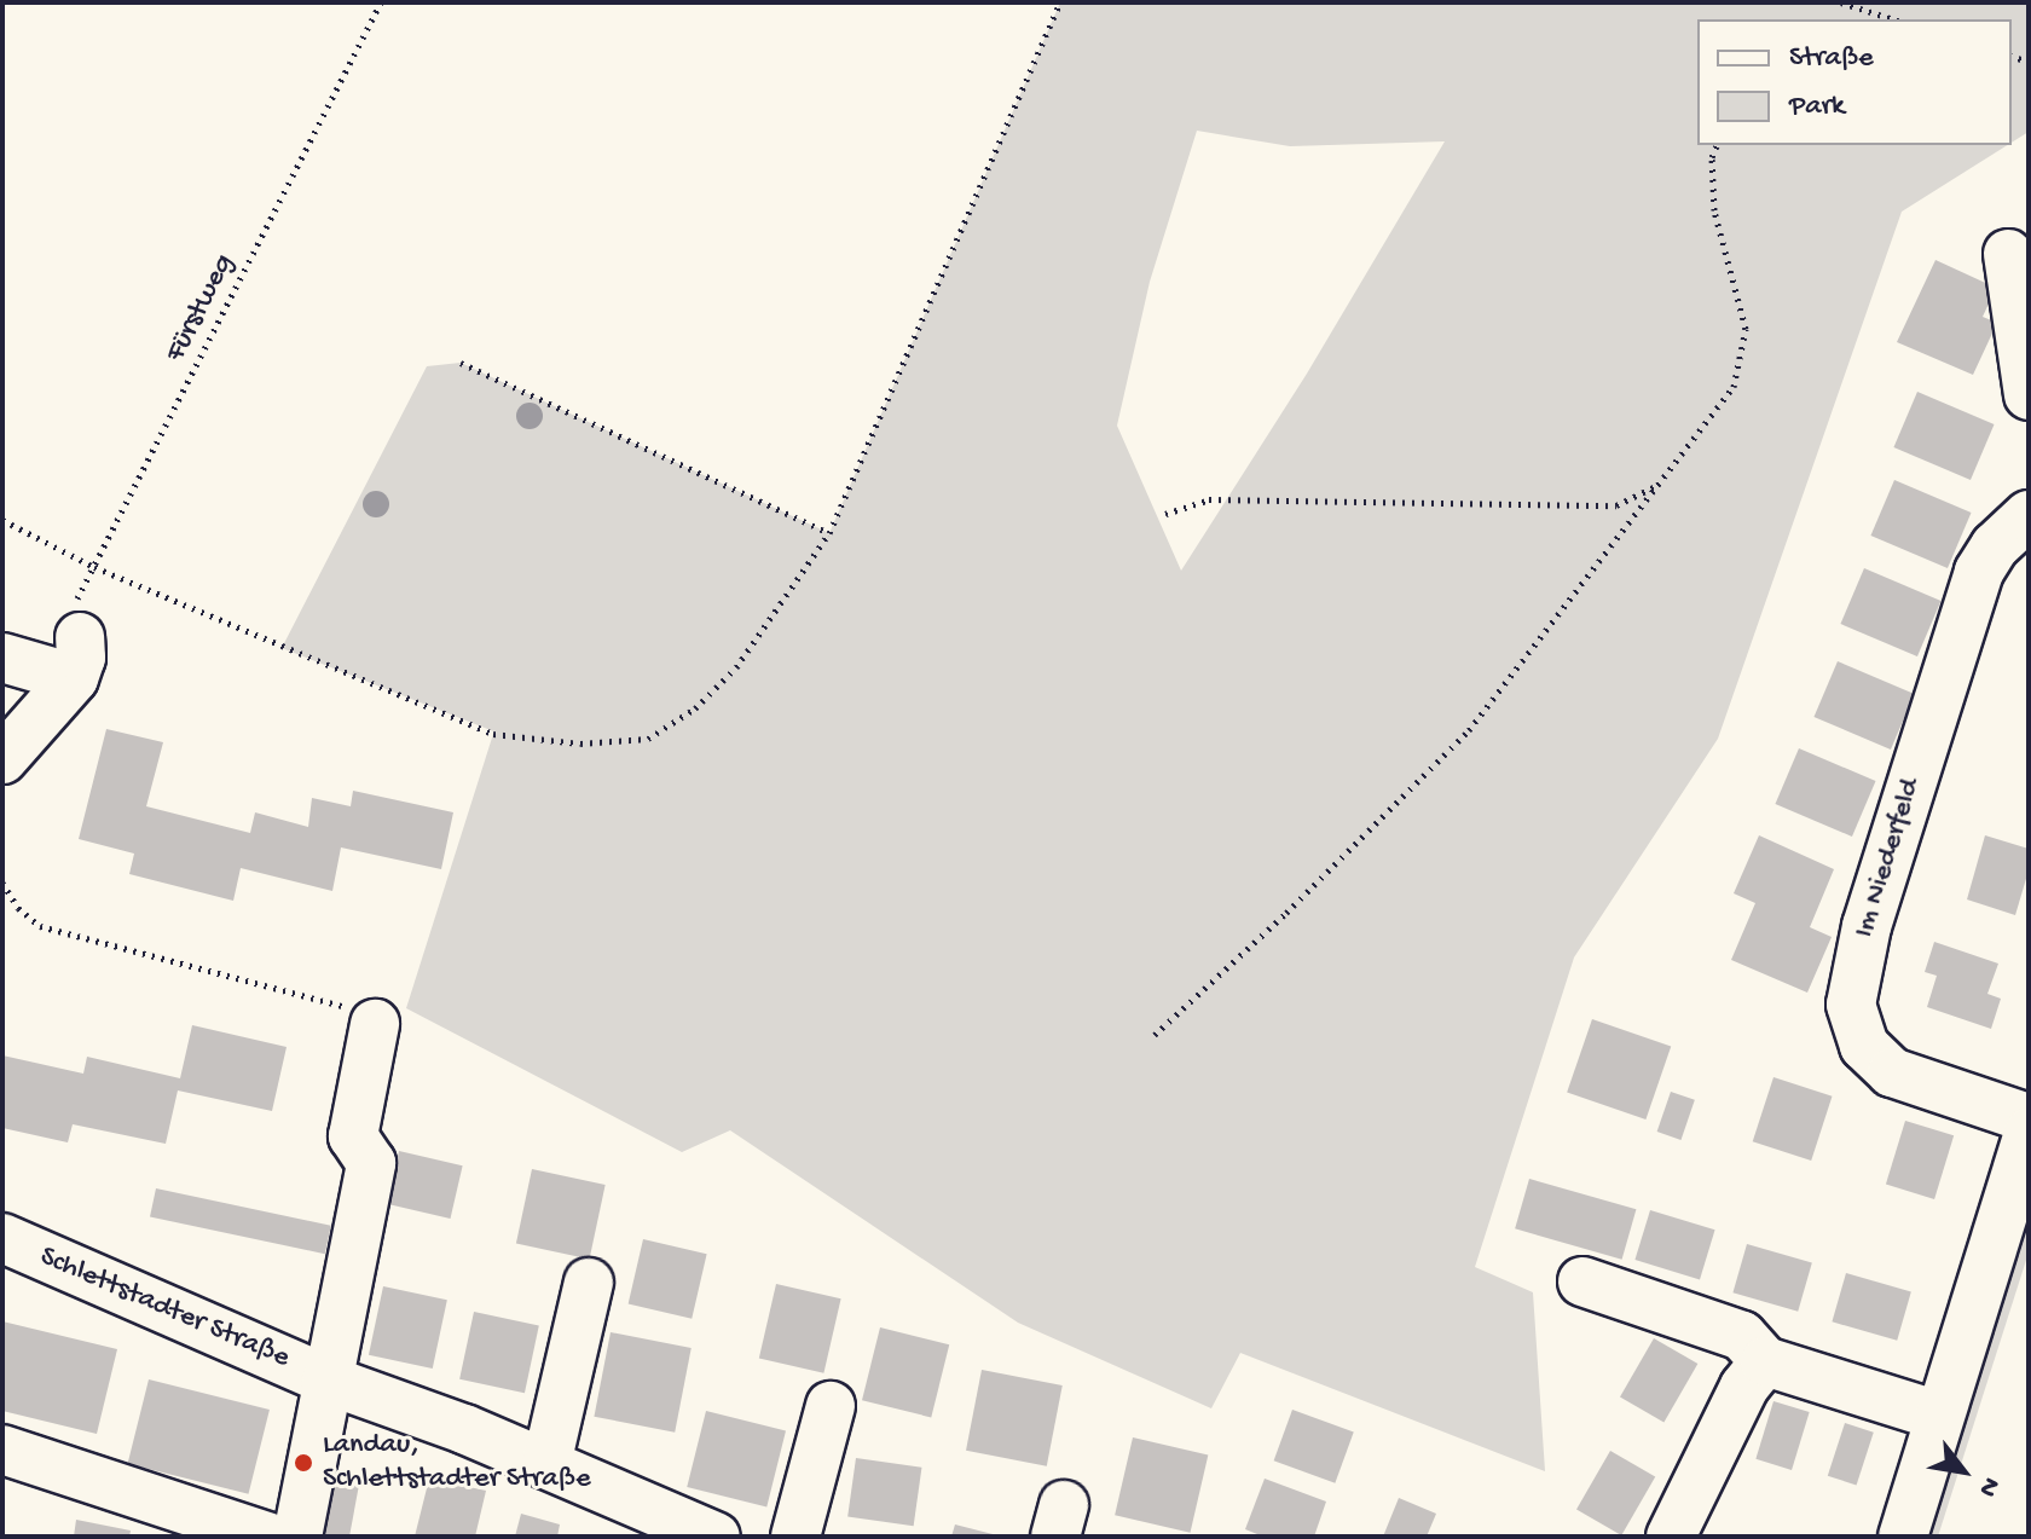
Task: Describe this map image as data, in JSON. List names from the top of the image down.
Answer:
{
  "streets": {
    "street": ["Im Niederfeld", "Schlettstadter Straße"],
    "path": ["Fürstweg"]
  },
  "places": ["Landau, Schlettstadter Straße"],
  "legend": ["Straße", "Park"],
  "north": "bottom right"
}
